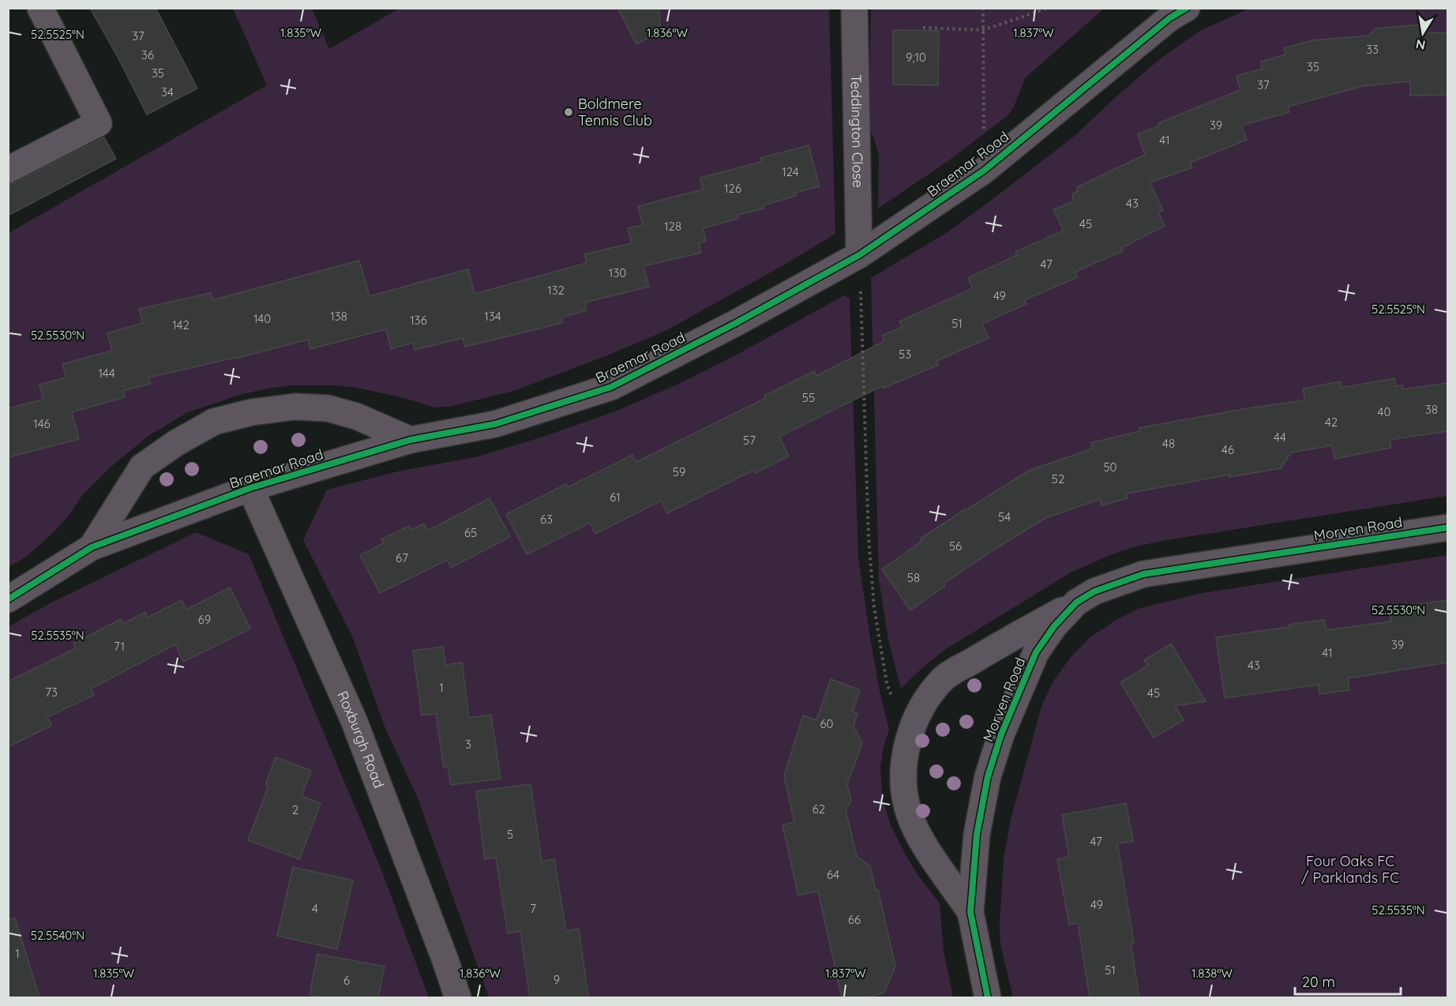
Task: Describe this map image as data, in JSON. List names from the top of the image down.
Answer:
{
  "streets": {
    "street": [
      "Teddington Close",
      "Braemar Road",
      "Morven Road",
      "Roxburgh Road"
    ]
  },
  "crossings": [
    ["Teddington Close", "Braemar Road"],
    ["Braemar Road", "Roxburgh Road"]
  ],
  "parks": ["Four Oaks FC / Parklands FC"],
  "places": ["Boldmere Tennis Club"],
  "house_numbers": [
    "37",
    "33",
    "36",
    "9;10",
    "35",
    "35",
    "37",
    "34",
    "39",
    "41",
    "124",
    "126",
    "43",
    "45",
    "128",
    "47",
    "130",
    "132",
    "49",
    "138",
    "134",
    "140",
    "136",
    "51",
    "142",
    "53",
    "144",
    "55",
    "38",
    "40",
    "42",
    "146",
    "44",
    "57",
    "48",
    "46",
    "50",
    "59",
    "52",
    "61",
    "54",
    "63",
    "65",
    "56",
    "67",
    "58",
    "69",
    "39",
    "71",
    "41",
    "43",
    "1",
    "73",
    "45",
    "60",
    "3",
    "62",
    "2",
    "5",
    "47",
    "64",
    "49",
    "4",
    "7",
    "66",
    "1",
    "51",
    "9",
    "6"
  ],
  "scale_bar": "20 m",
  "north": "bottom",
  "coordinates": [
    "1.835°W",
    "1.836°W",
    "1.837°W",
    "52.5525°N",
    "52.5530°N",
    "52.5535°N",
    "52.5540°N",
    "1.838°W"
  ]
}
